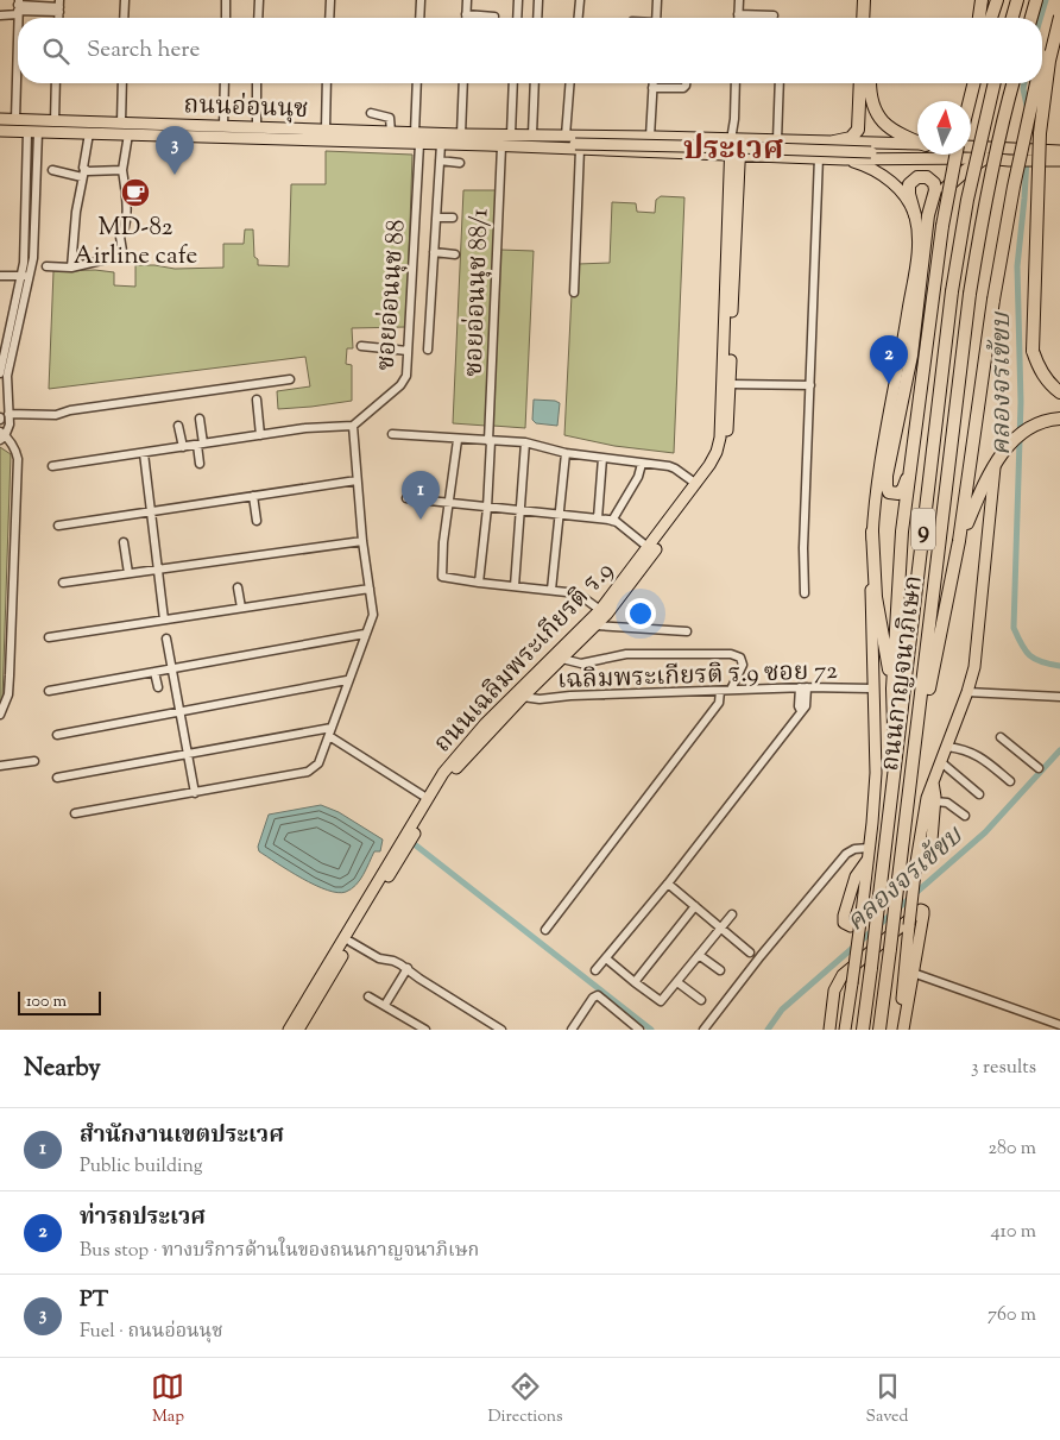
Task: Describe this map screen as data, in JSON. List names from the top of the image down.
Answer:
{
  "streets": {
    "highway": ["9", "ถนนกาญจนาภิเษก"],
    "main road": ["ถนนอ่อนนุช", "ถนนเฉลิมพระเกียรติ ร.9"],
    "street": ["ซอยอ่อนนุช 88/1", "ซอยอ่อนนุช 88", "เฉลิมพระเกียรติ ร.9 ซอย 72"]
  },
  "crossings": [
    ["ถนนอ่อนนุช", "ซอยอ่อนนุช 88/1"],
    ["ถนนอ่อนนุช", "ซอยอ่อนนุช 88"],
    ["ถนนอ่อนนุช", "ถนนเฉลิมพระเกียรติ ร.9"],
    ["ถนนเฉลิมพระเกียรติ ร.9", "เฉลิมพระเกียรติ ร.9 ซอย 72"]
  ],
  "districts": ["ประเวศ"],
  "water": ["คลองจรเข้ขบ"],
  "places": {
    "cafe": ["MD-82 Airline cafe"]
  },
  "scale_bar": "100 m",
  "north": "top",
  "page": {
    "search": "Search here",
    "pins": ["3", "2", "1"],
    "scale": "100 m",
    "heading": ["Nearby", "3 results"],
    "list": [
      {
        "mark": "1",
        "name": "สำนักงานเขตประเวศ",
        "note": "Public building",
        "value": "280 m"
      },
      {
        "mark": "2",
        "name": "ท่ารถประเวศ",
        "note": "Bus stop · ทางบริการด้านในของถนนกาญจนาภิเษก",
        "value": "410 m"
      },
      {
        "mark": "3",
        "name": "PT",
        "note": "Fuel · ถนนอ่อนนุช",
        "value": "760 m"
      }
    ],
    "nav": ["Map", "Directions", "Saved"]
  }
}
